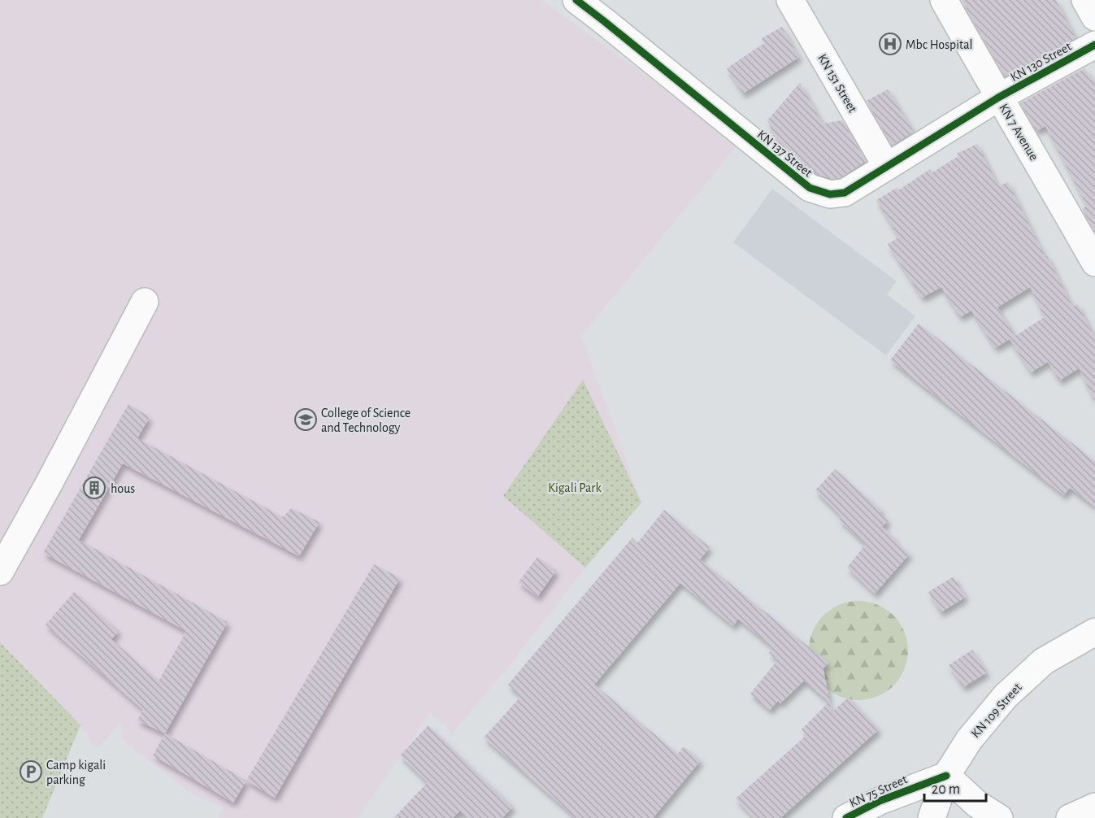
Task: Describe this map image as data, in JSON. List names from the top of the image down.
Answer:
{
  "streets": {
    "street": [
      "KN 130 Street",
      "KN 151 Street",
      "KN 7 Avenue",
      "KN 137 Street",
      "KN 109 Street",
      "KN 75 Street"
    ]
  },
  "crossings": [
    ["KN 130 Street", "KN 7 Avenue"],
    ["KN 130 Street", "KN 137 Street"],
    ["KN 151 Street", "KN 137 Street"],
    ["KN 7 Avenue", "KN 137 Street"],
    ["KN 109 Street", "KN 75 Street"]
  ],
  "parks": ["Kigali Park"],
  "places": {
    "hospital": ["Mbc Hospital"],
    "school or university": ["College of Science and Technology"],
    "building": ["hous"],
    "parking": ["Camp kigali parking"]
  },
  "scale_bar": "20 m"
}
